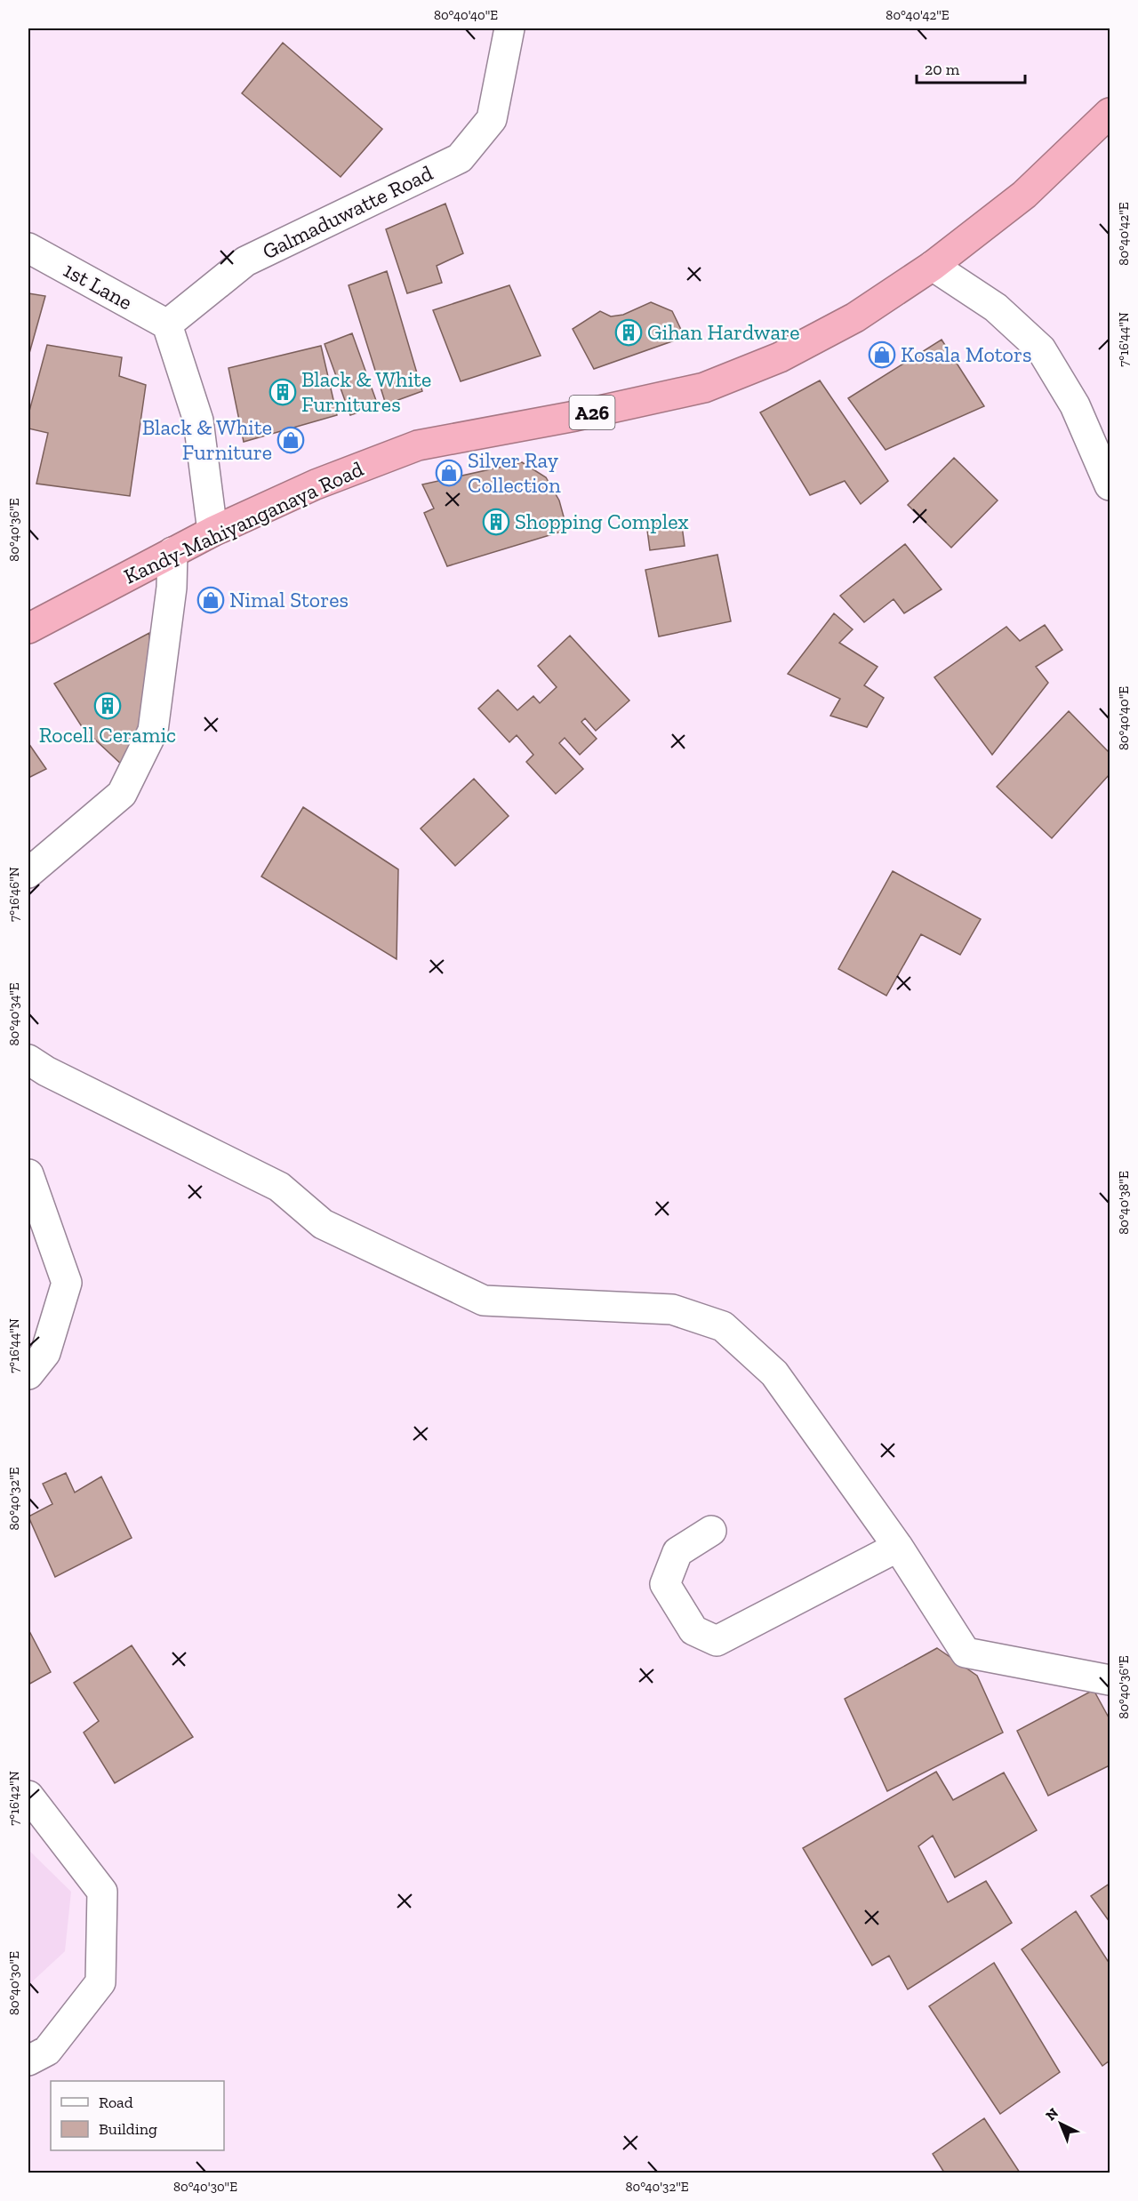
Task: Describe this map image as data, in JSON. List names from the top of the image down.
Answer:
{
  "streets": {
    "highway": ["A26", "Kandy-Mahiyanganaya Road"],
    "street": ["Galmaduwatte Road", "1st Lane"]
  },
  "crossings": [
    ["Galmaduwatte Road", "1st Lane"]
  ],
  "places": {
    "building": [
      "Gihan Hardware",
      "Black & White Furnitures",
      "Shopping Complex",
      "Rocell Ceramic"
    ],
    "shop": [
      "Kosala Motors",
      "Black & White Furniture",
      "Silver Ray Collection",
      "Nimal Stores"
    ]
  },
  "legend": ["Road", "Building"],
  "scale_bar": "20 m",
  "north": "top left",
  "coordinates": [
    "80°40'40\"E",
    "80°40'42\"E",
    "7°16'44\"N",
    "80°40'36\"E",
    "7°16'46\"N",
    "80°40'34\"E",
    "80°40'38\"E",
    "80°40'32\"E",
    "7°16'42\"N",
    "80°40'30\"E"
  ]
}
